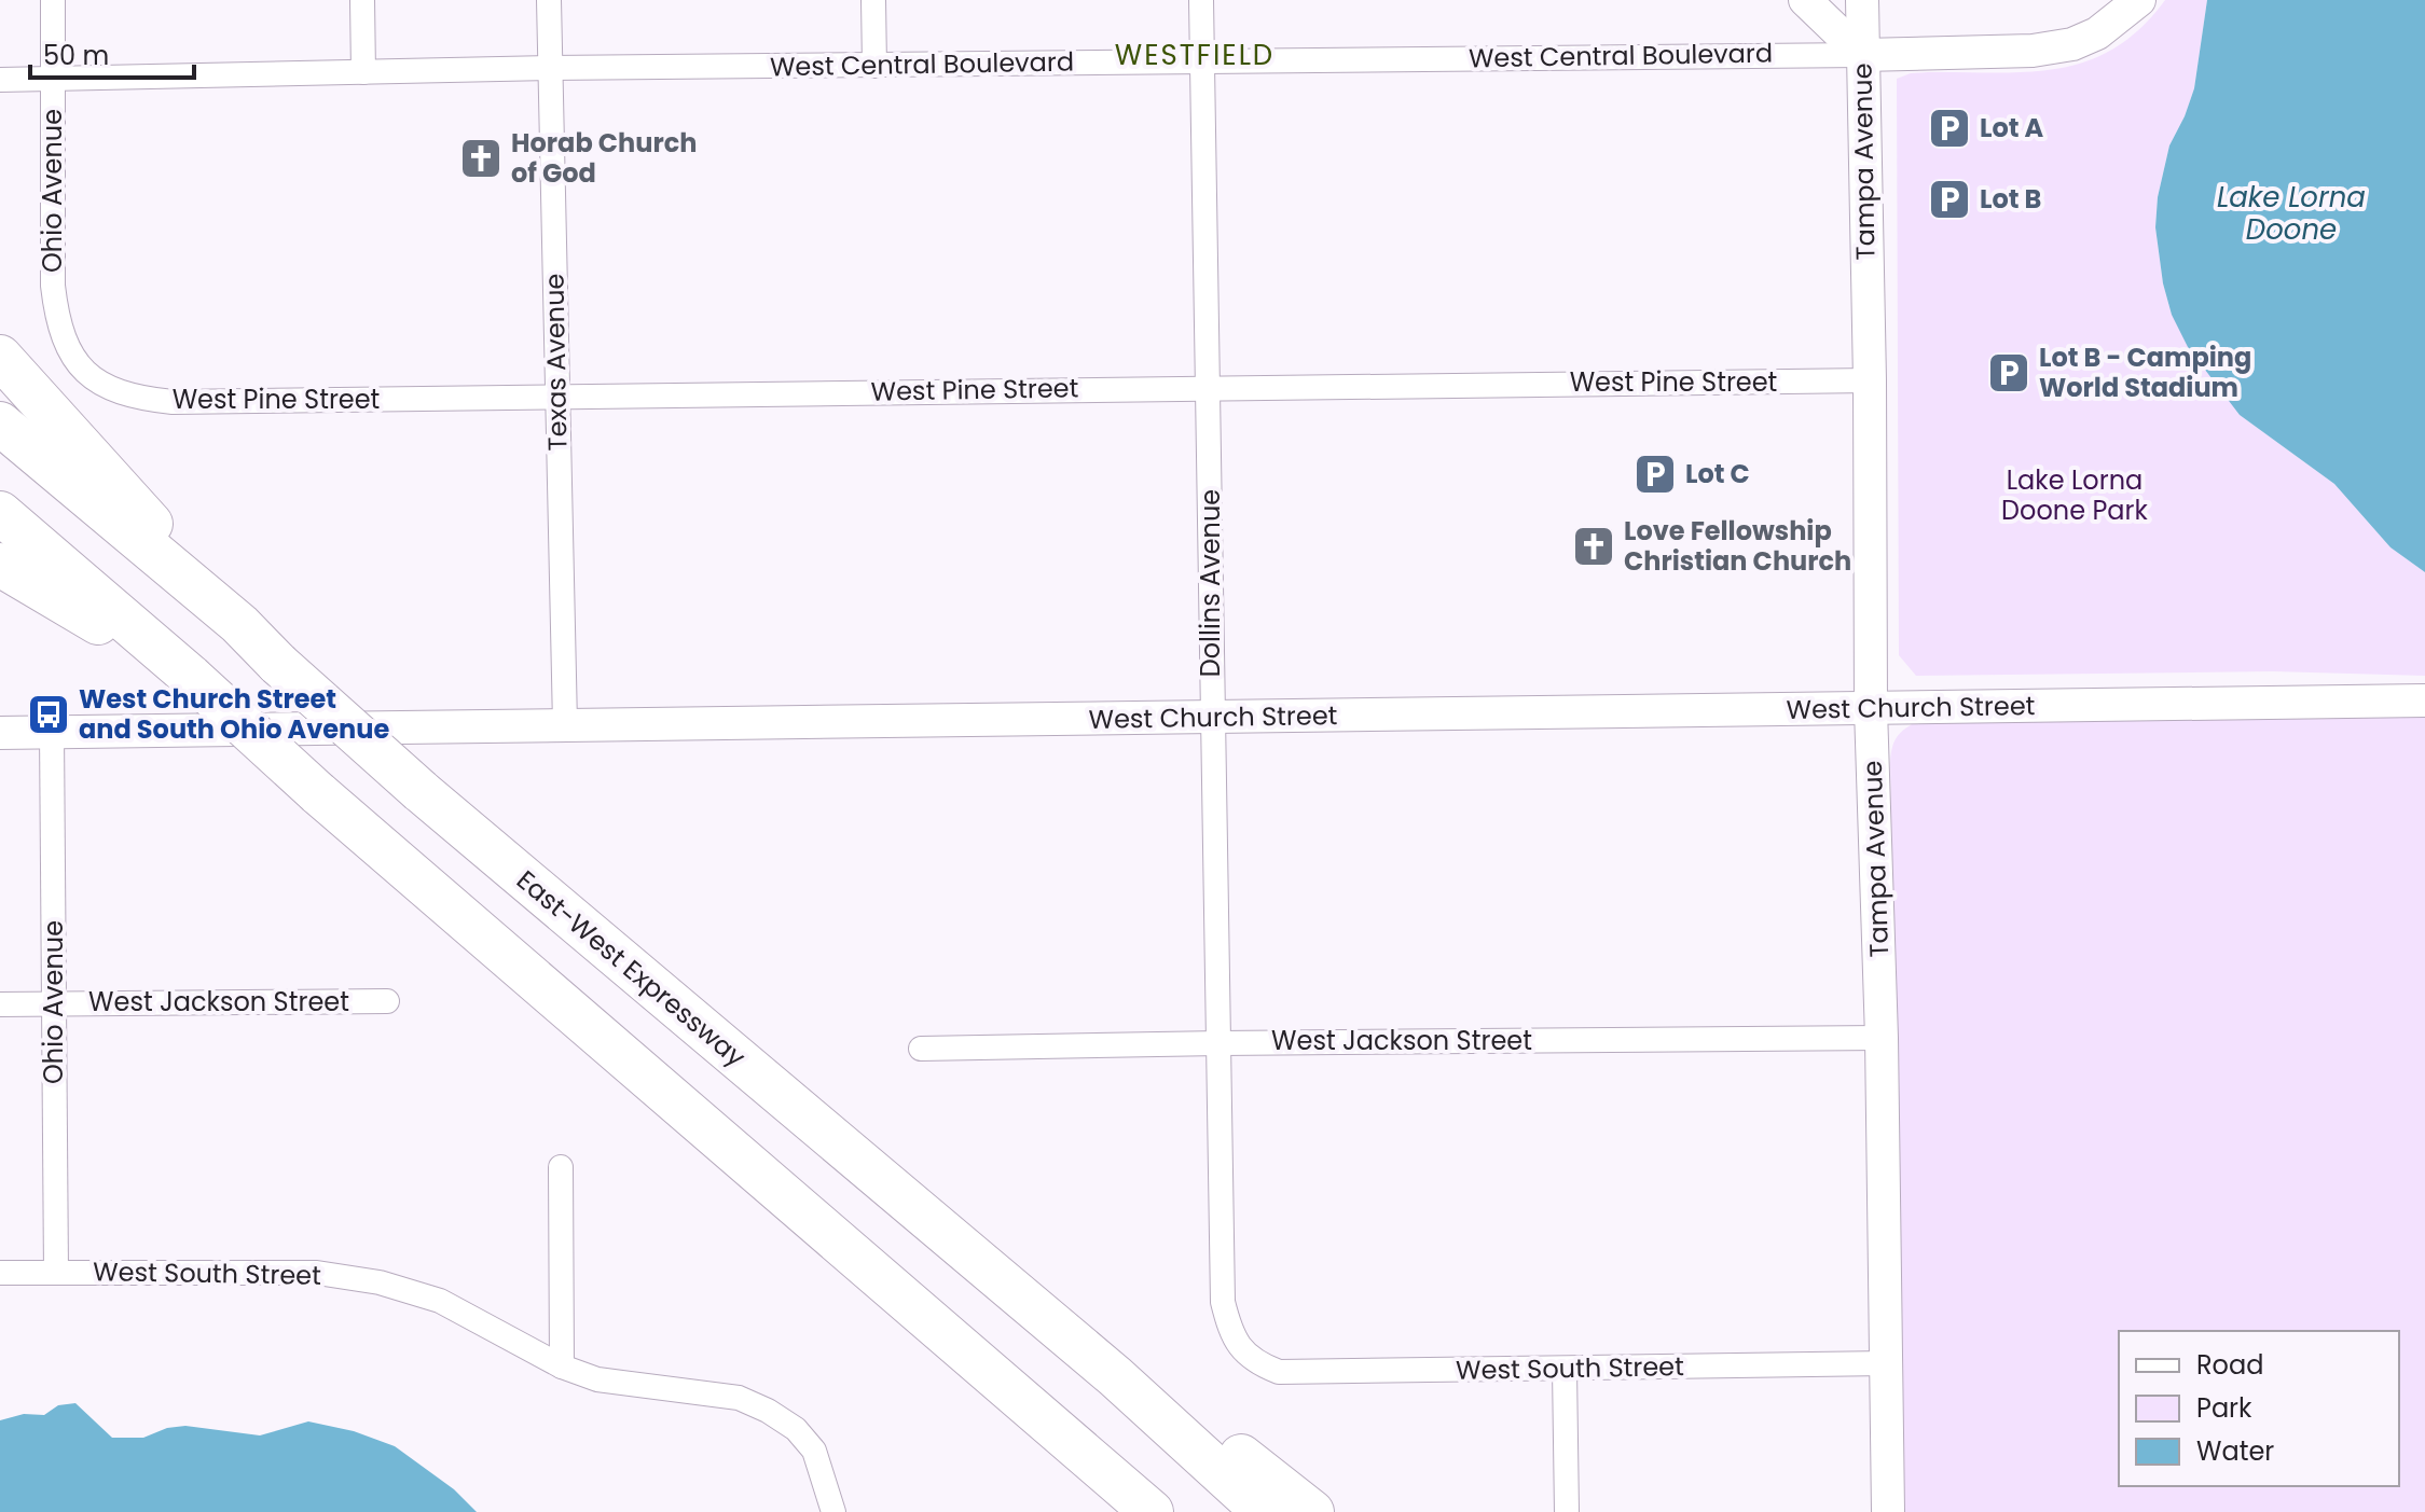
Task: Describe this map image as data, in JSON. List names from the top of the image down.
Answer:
{
  "streets": {
    "highway": ["East-West Expressway"],
    "street": [
      "West Central Boulevard",
      "Tampa Avenue",
      "Ohio Avenue",
      "Texas Avenue",
      "West Pine Street",
      "Dollins Avenue",
      "West Church Street",
      "West Jackson Street",
      "West South Street"
    ]
  },
  "crossings": [
    ["West Central Boulevard", "Tampa Avenue"],
    ["West Central Boulevard", "Ohio Avenue"],
    ["West Central Boulevard", "Texas Avenue"],
    ["West Central Boulevard", "Dollins Avenue"],
    ["Tampa Avenue", "West Pine Street"],
    ["Tampa Avenue", "West Church Street"],
    ["Tampa Avenue", "West Jackson Street"],
    ["Tampa Avenue", "West South Street"],
    ["Ohio Avenue", "West Pine Street"],
    ["Ohio Avenue", "West Church Street"],
    ["Ohio Avenue", "West Jackson Street"],
    ["Ohio Avenue", "West South Street"],
    ["Texas Avenue", "West Pine Street"],
    ["Texas Avenue", "West Church Street"],
    ["West Pine Street", "Dollins Avenue"],
    ["Dollins Avenue", "West Church Street"],
    ["Dollins Avenue", "West Jackson Street"],
    ["Dollins Avenue", "West South Street"]
  ],
  "districts": ["WESTFIELD"],
  "water": ["Lake Lorna Doone"],
  "parks": ["Lake Lorna Doone Park"],
  "places": {
    "parking": [
      "Lot A",
      "Lot B",
      "Lot B - Camping World Stadium",
      "Lot C"
    ],
    "church": ["Horab Church of God", "Love Fellowship Christian Church"],
    "bus stop": ["West Church Street and South Ohio Avenue"]
  },
  "legend": ["Road", "Park", "Water"],
  "scale_bar": "50 m"
}
